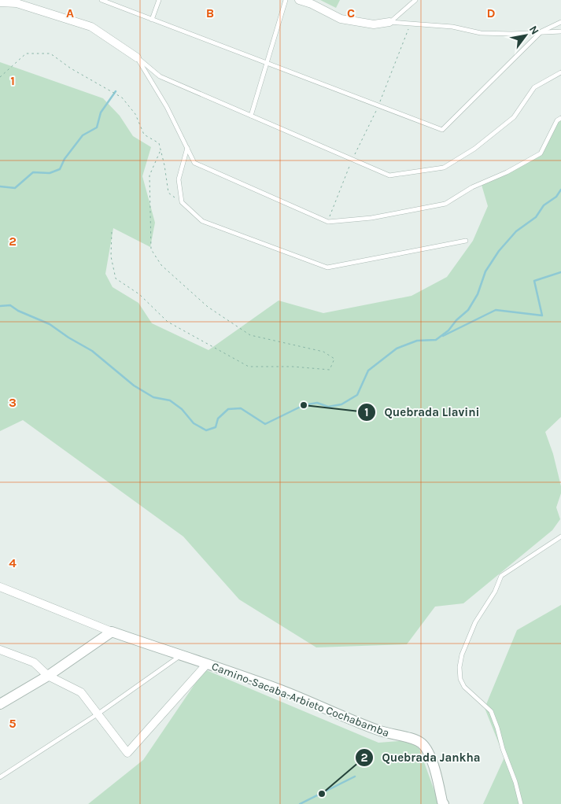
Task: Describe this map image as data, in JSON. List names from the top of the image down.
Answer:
{
  "streets": {
    "street": ["Camino-Sacaba-Arbieto Cochabamba"]
  },
  "places": ["Quebrada Llavini", "Quebrada Jankha"],
  "north": "top right",
  "grid": {
    "columns": [
      "A",
      "B",
      "C",
      "D"
    ],
    "rows": [
      "1",
      "2",
      "3",
      "4",
      "5"
    ]
  }
}
